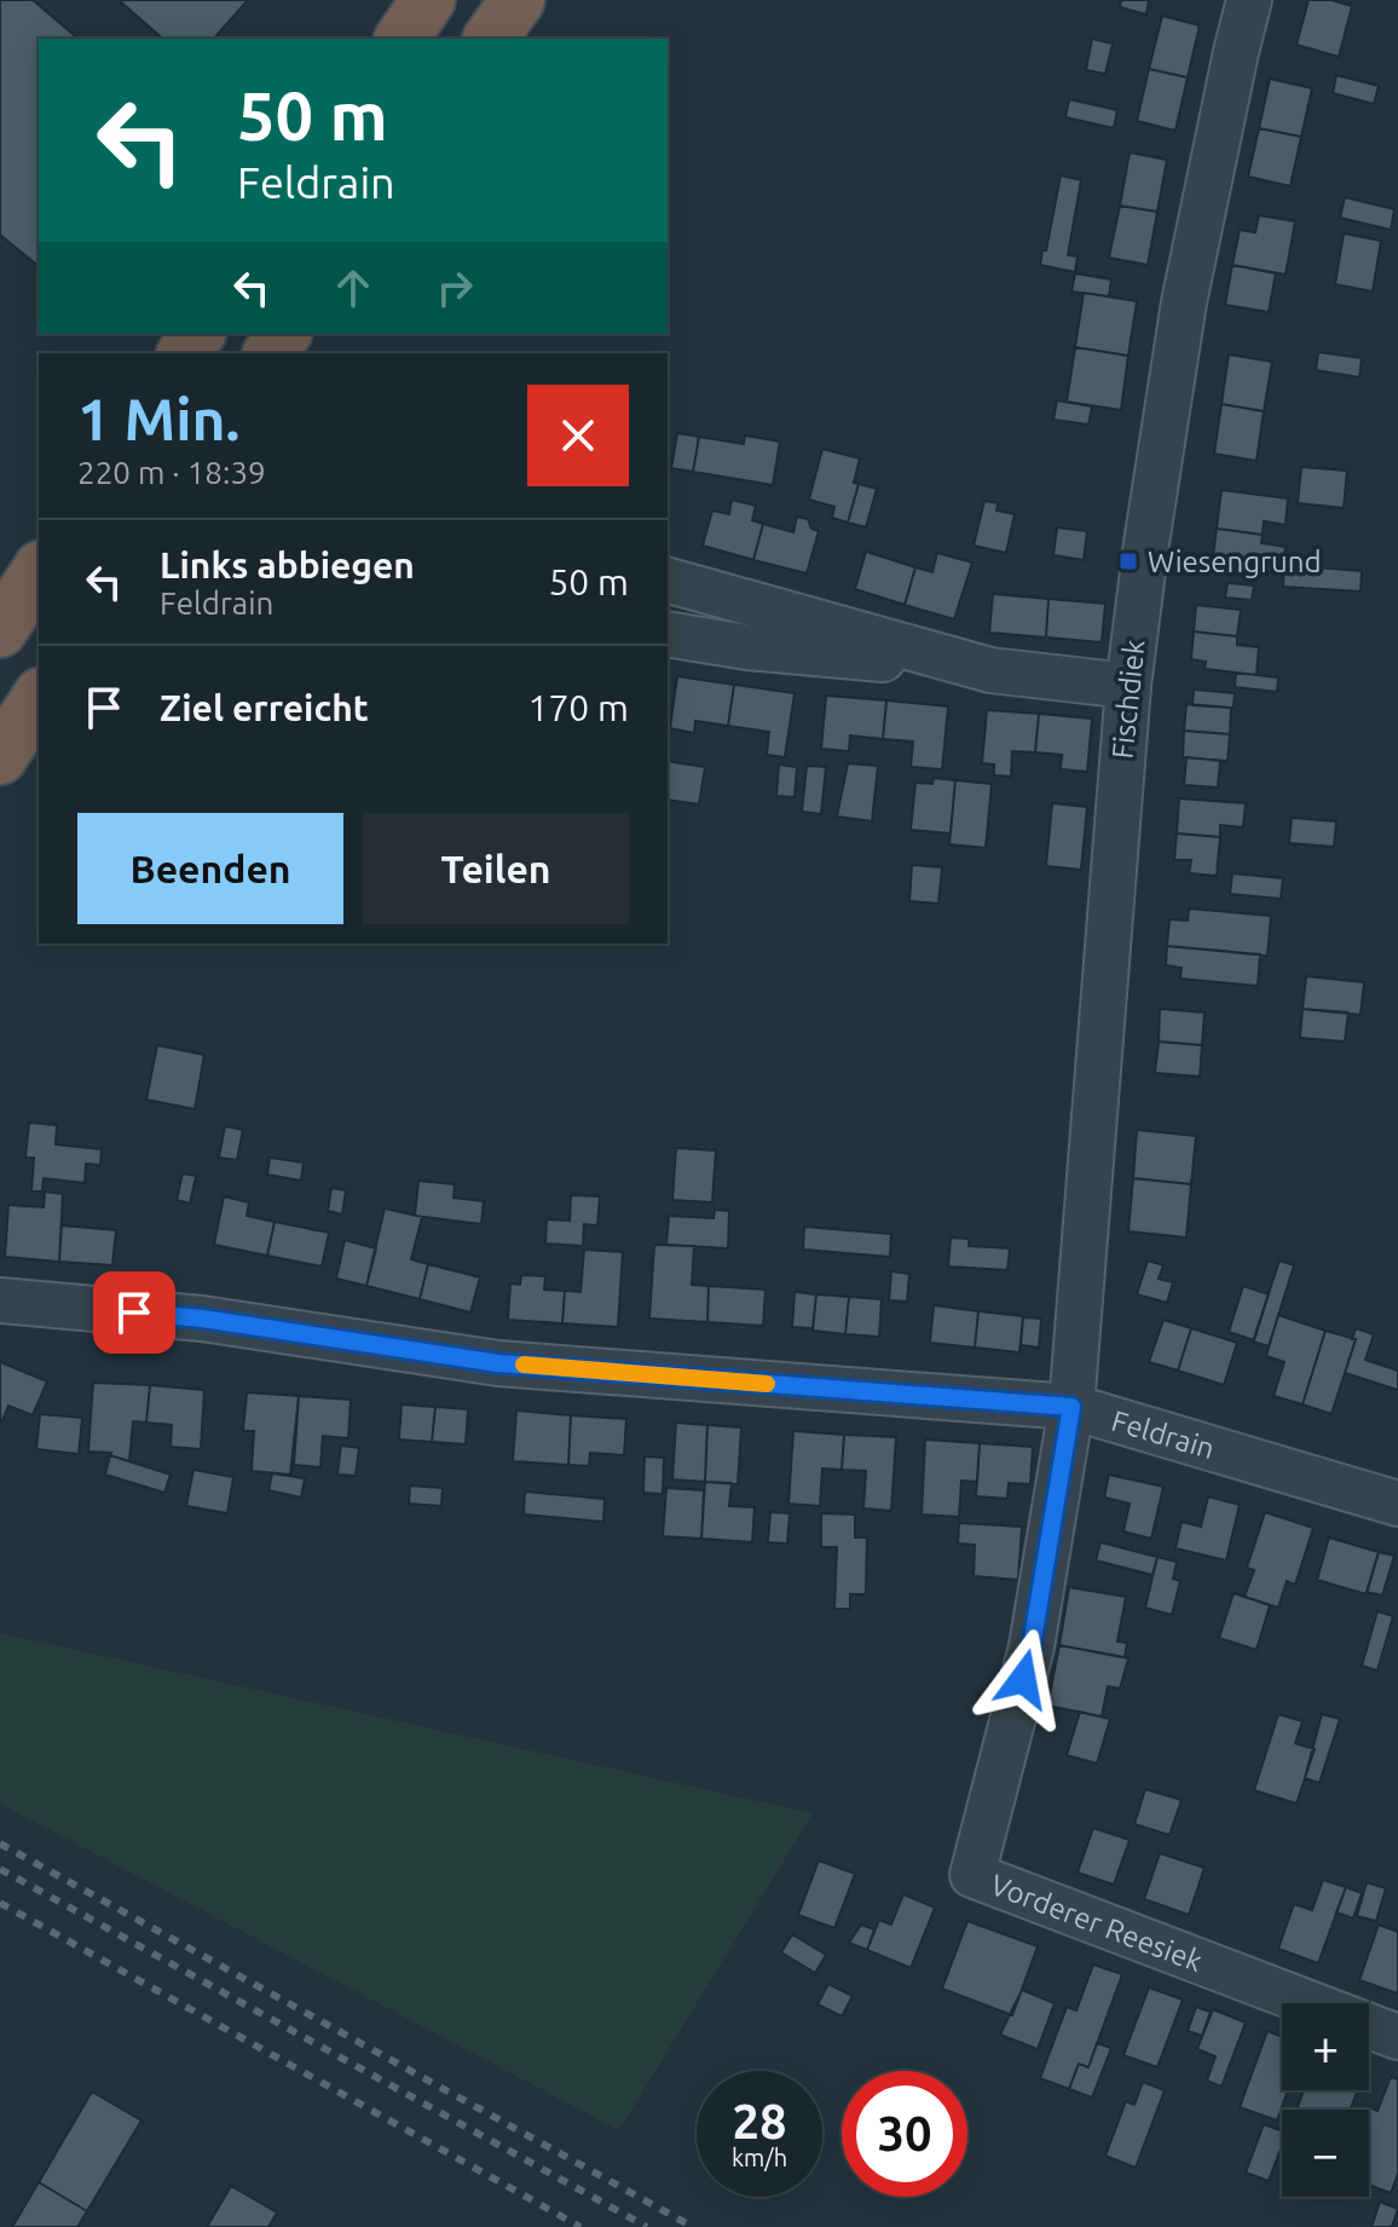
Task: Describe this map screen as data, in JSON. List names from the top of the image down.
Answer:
{
  "streets": {
    "street": ["Fischdiek", "Feldrain", "Vorderer Reesiek"]
  },
  "crossings": [
    ["Fischdiek", "Feldrain"],
    ["Fischdiek", "Vorderer Reesiek"],
    ["Feldrain", "Vorderer Reesiek"]
  ],
  "places": {
    "transit": ["Wiesengrund"]
  },
  "page": {
    "turn": ["50 m", "Feldrain"],
    "heading": ["1 Min.", "220 m · 18:39"],
    "list": [
      {
        "name": "Links abbiegen",
        "note": "Feldrain",
        "value": "50 m"
      },
      {
        "name": "Ziel erreicht",
        "value": "170 m"
      }
    ],
    "buttons": ["Beenden", "Teilen"],
    "map_buttons": ["+", "−"],
    "speed": "28 km/h",
    "limit": "30"
  }
}
